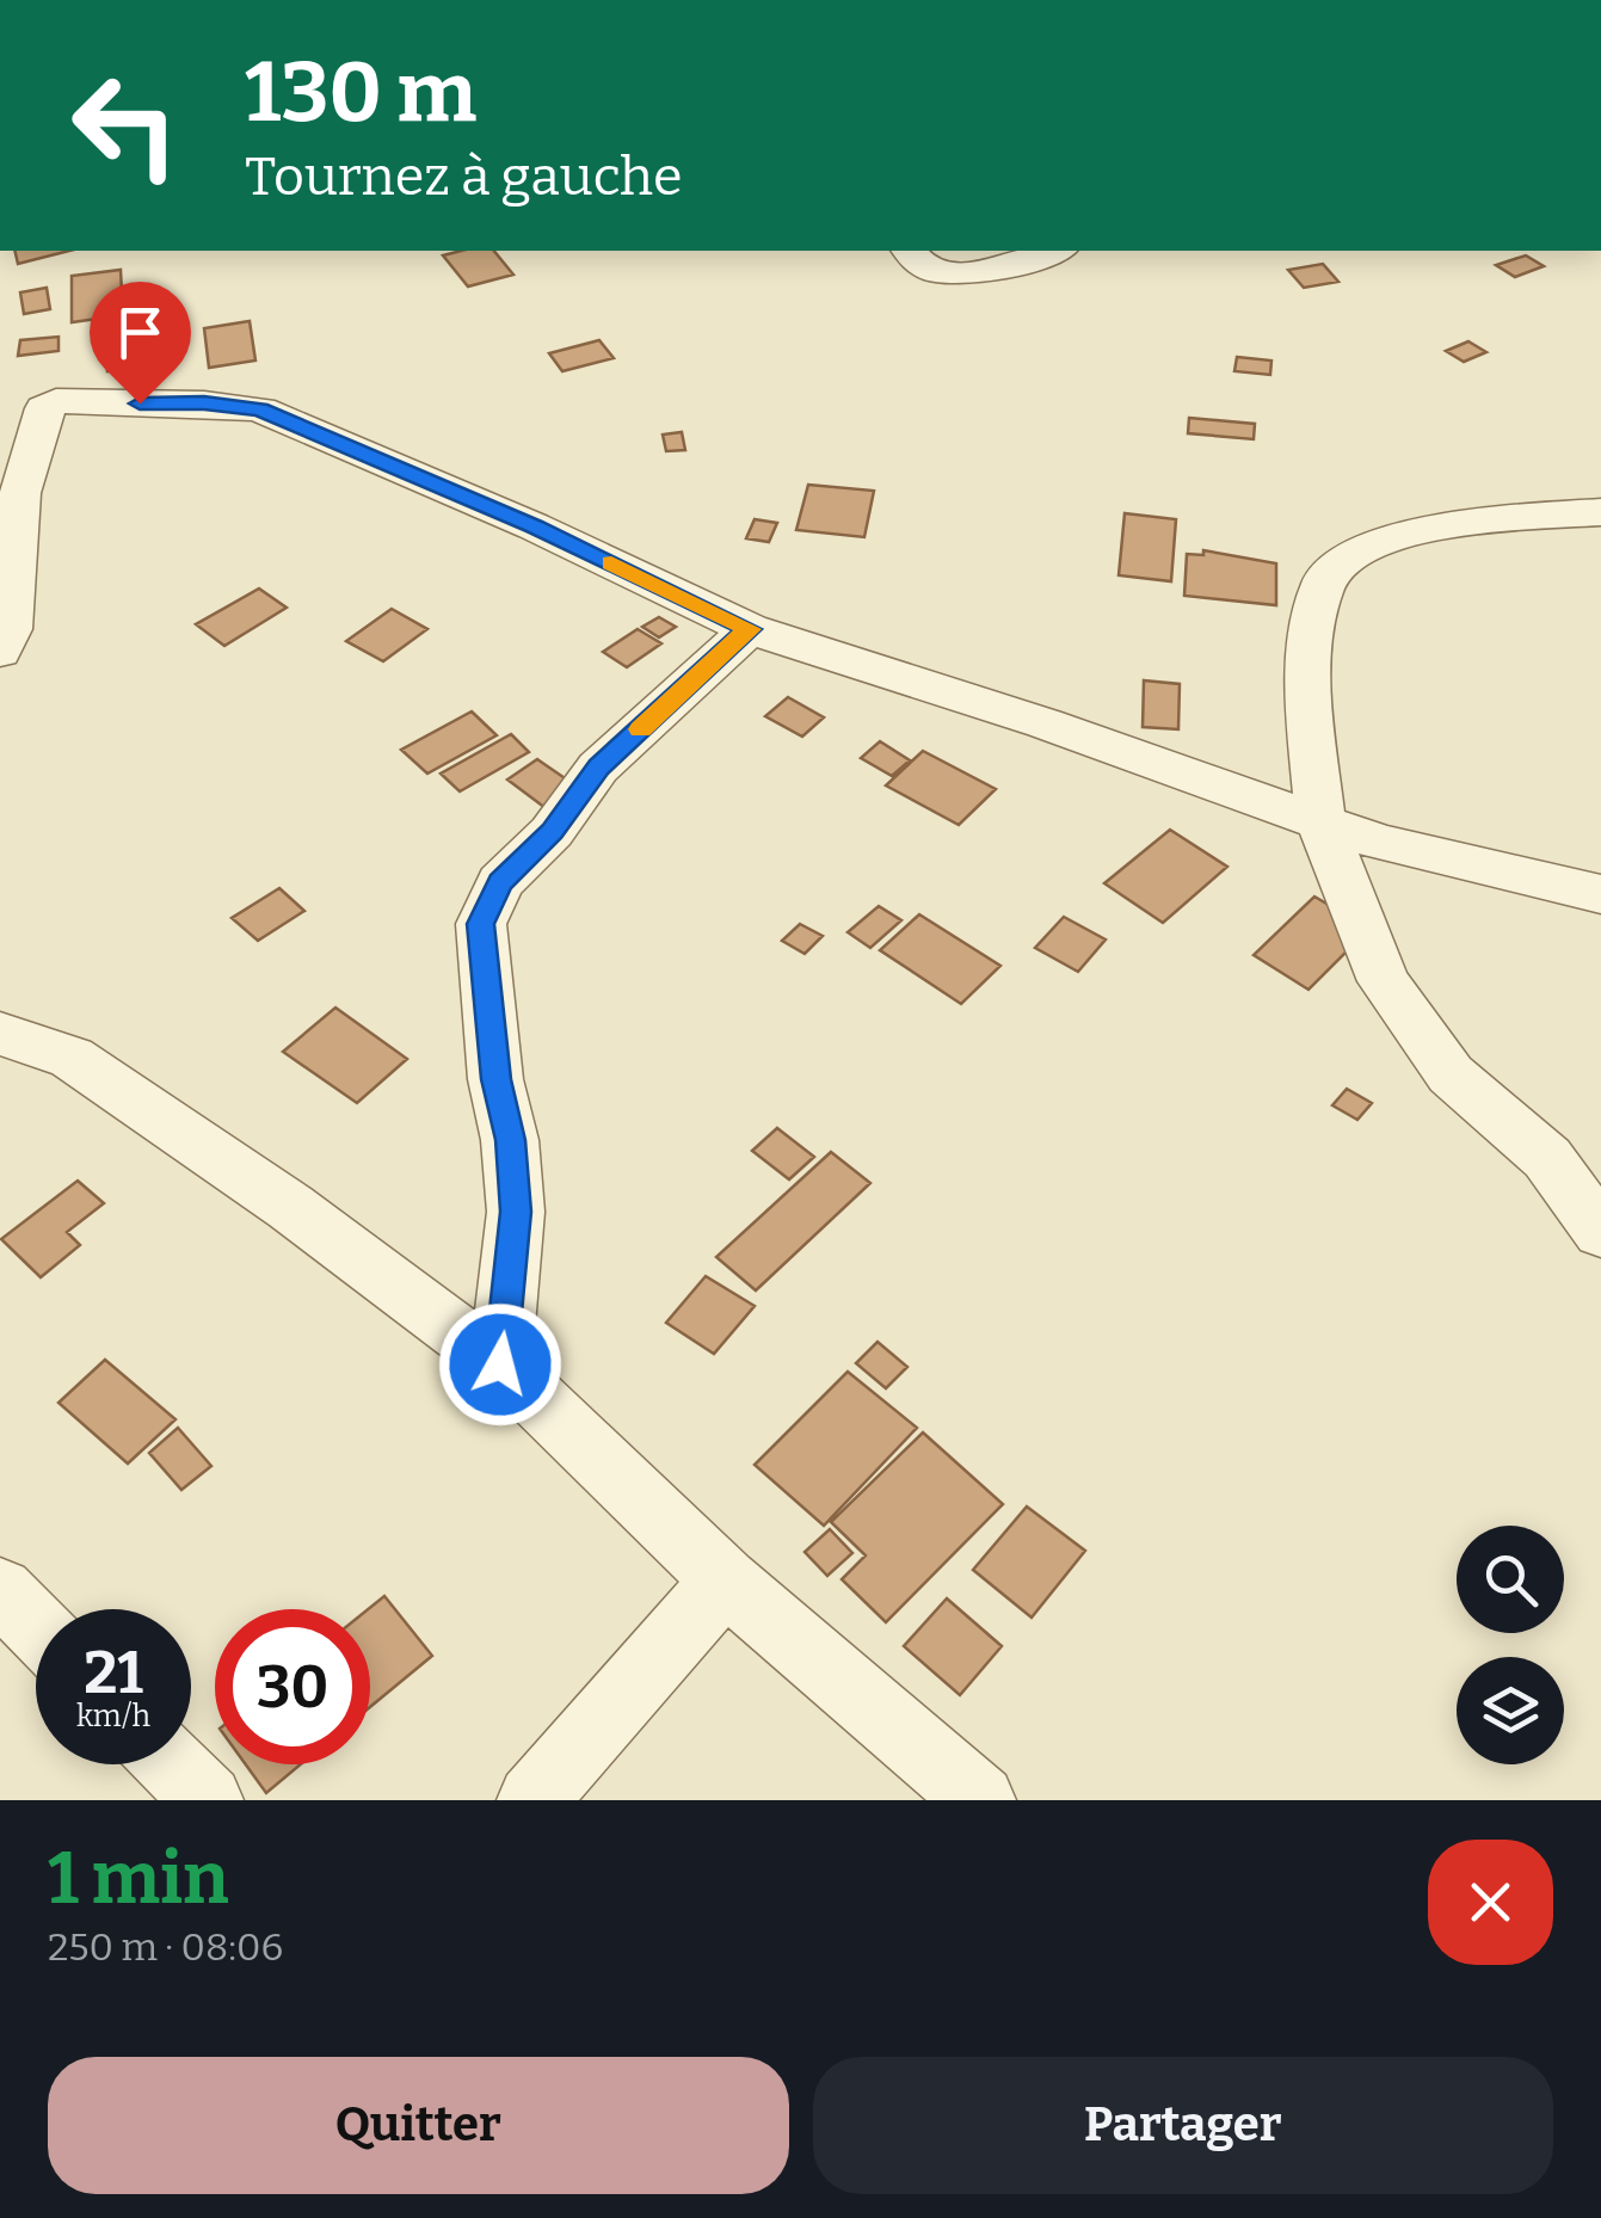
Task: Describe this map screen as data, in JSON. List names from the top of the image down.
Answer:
{
  "page": {
    "turn": ["130 m", "Tournez à gauche"],
    "speed": "21 km/h",
    "limit": "30",
    "heading": ["1 min", "250 m · 08:06"],
    "buttons": ["Quitter", "Partager"]
  }
}
